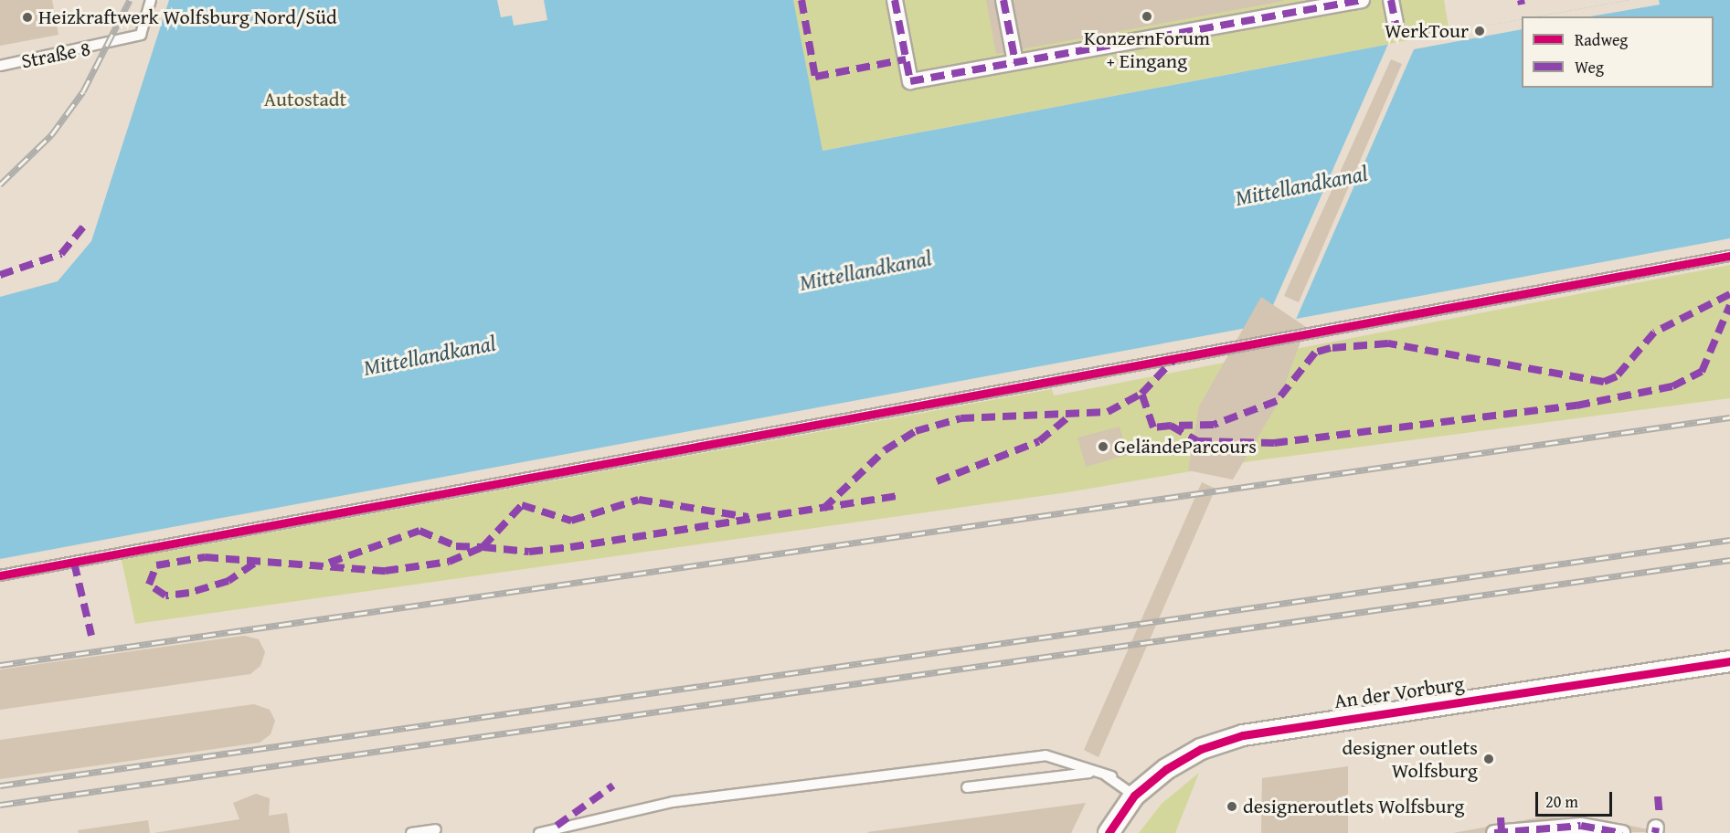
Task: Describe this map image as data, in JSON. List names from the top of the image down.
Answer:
{
  "streets": {
    "street": ["An der Vorburg"],
    "lane": ["Straße 8"]
  },
  "water": ["Mittellandkanal"],
  "parks": ["Autostadt"],
  "places": [
    "KonzernForum + Eingang",
    "Heizkraftwerk Wolfsburg Nord/Süd",
    "WerkTour",
    "GeländeParcours",
    "designer outlets Wolfsburg",
    "designeroutlets Wolfsburg"
  ],
  "legend": ["Radweg", "Weg"],
  "scale_bar": "20 m"
}
